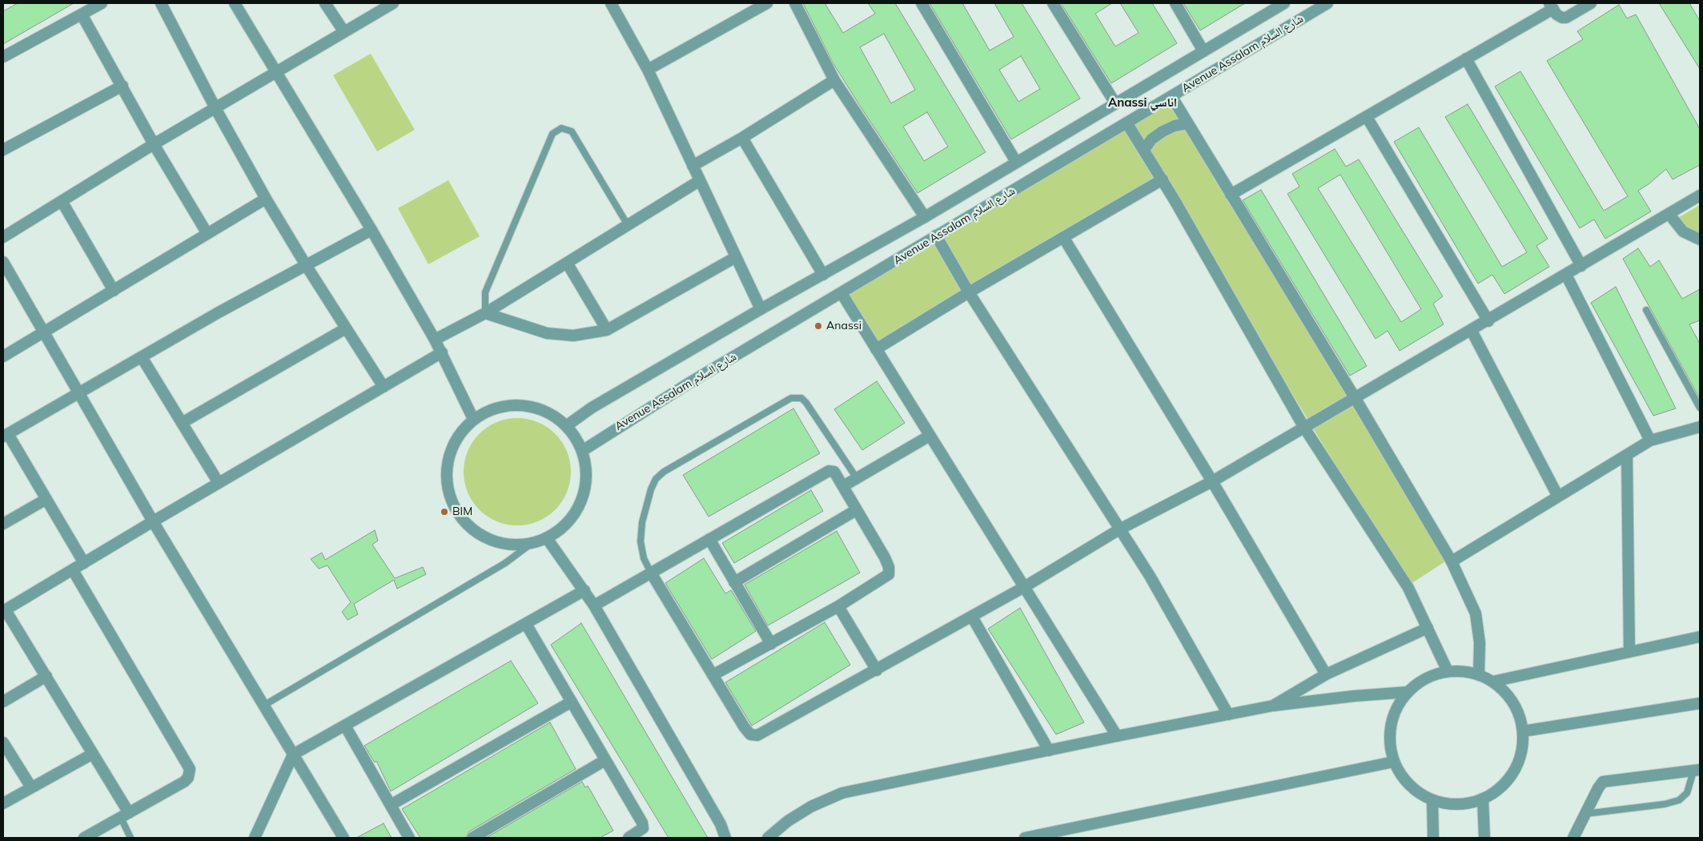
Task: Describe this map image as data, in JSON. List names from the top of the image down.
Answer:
{
  "streets": {
    "street": ["Avenue Assalam شارع السلام"]
  },
  "districts": ["Anassi اناسي"],
  "places": ["Anassi", "BIM"]
}
